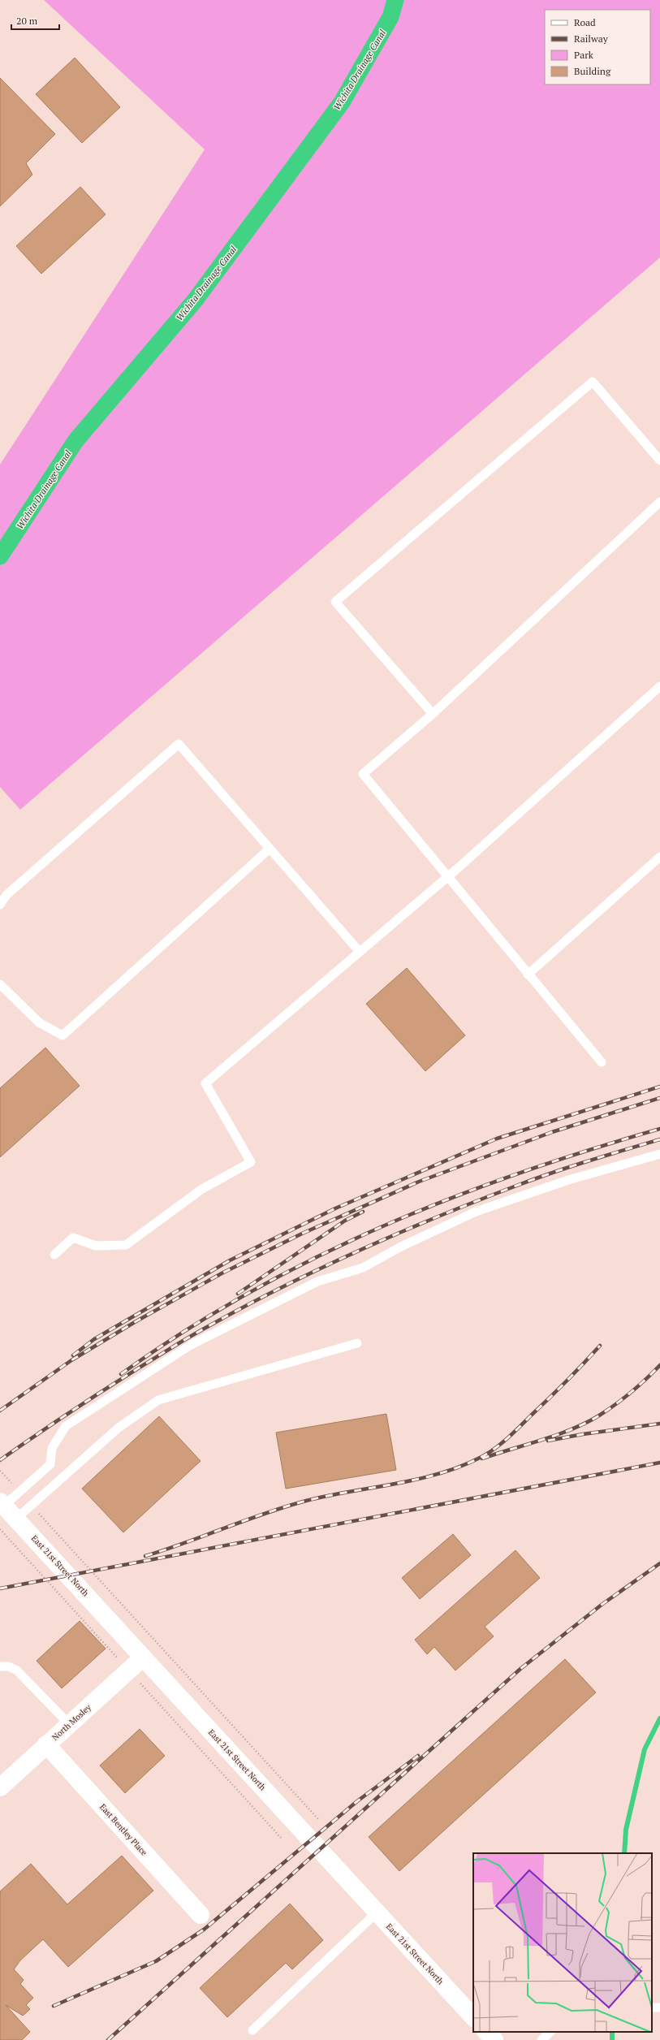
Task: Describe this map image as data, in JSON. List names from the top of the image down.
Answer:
{
  "streets": {
    "main road": ["East 21st Street North", "North Mosley", "East Bentley Place"]
  },
  "crossings": [
    ["East 21st Street North", "North Mosley"],
    ["North Mosley", "East Bentley Place"]
  ],
  "water": ["Wichita Drainage Canal"],
  "legend": [
    "Road",
    "Railway",
    "Park",
    "Building"
  ],
  "scale_bar": "20 m"
}
